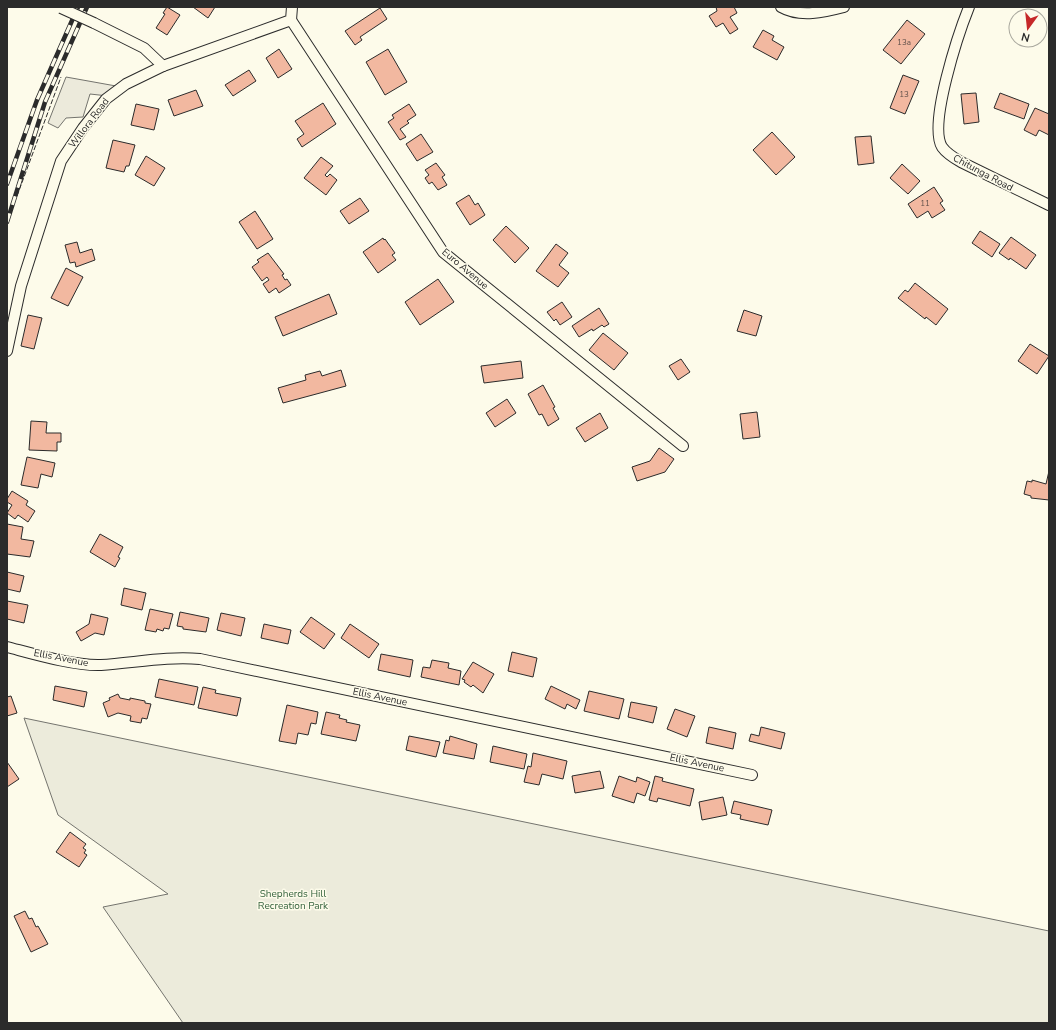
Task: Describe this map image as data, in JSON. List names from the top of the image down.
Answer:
{
  "streets": {
    "street": [
      "Willora Road",
      "Chitunga Road",
      "Euro Avenue",
      "Ellis Avenue"
    ]
  },
  "crossings": [
    ["Willora Road", "Euro Avenue"]
  ],
  "parks": ["Shepherds Hill Recreation Park"],
  "house_numbers": ["13a", "13", "11"],
  "north": "bottom"
}
